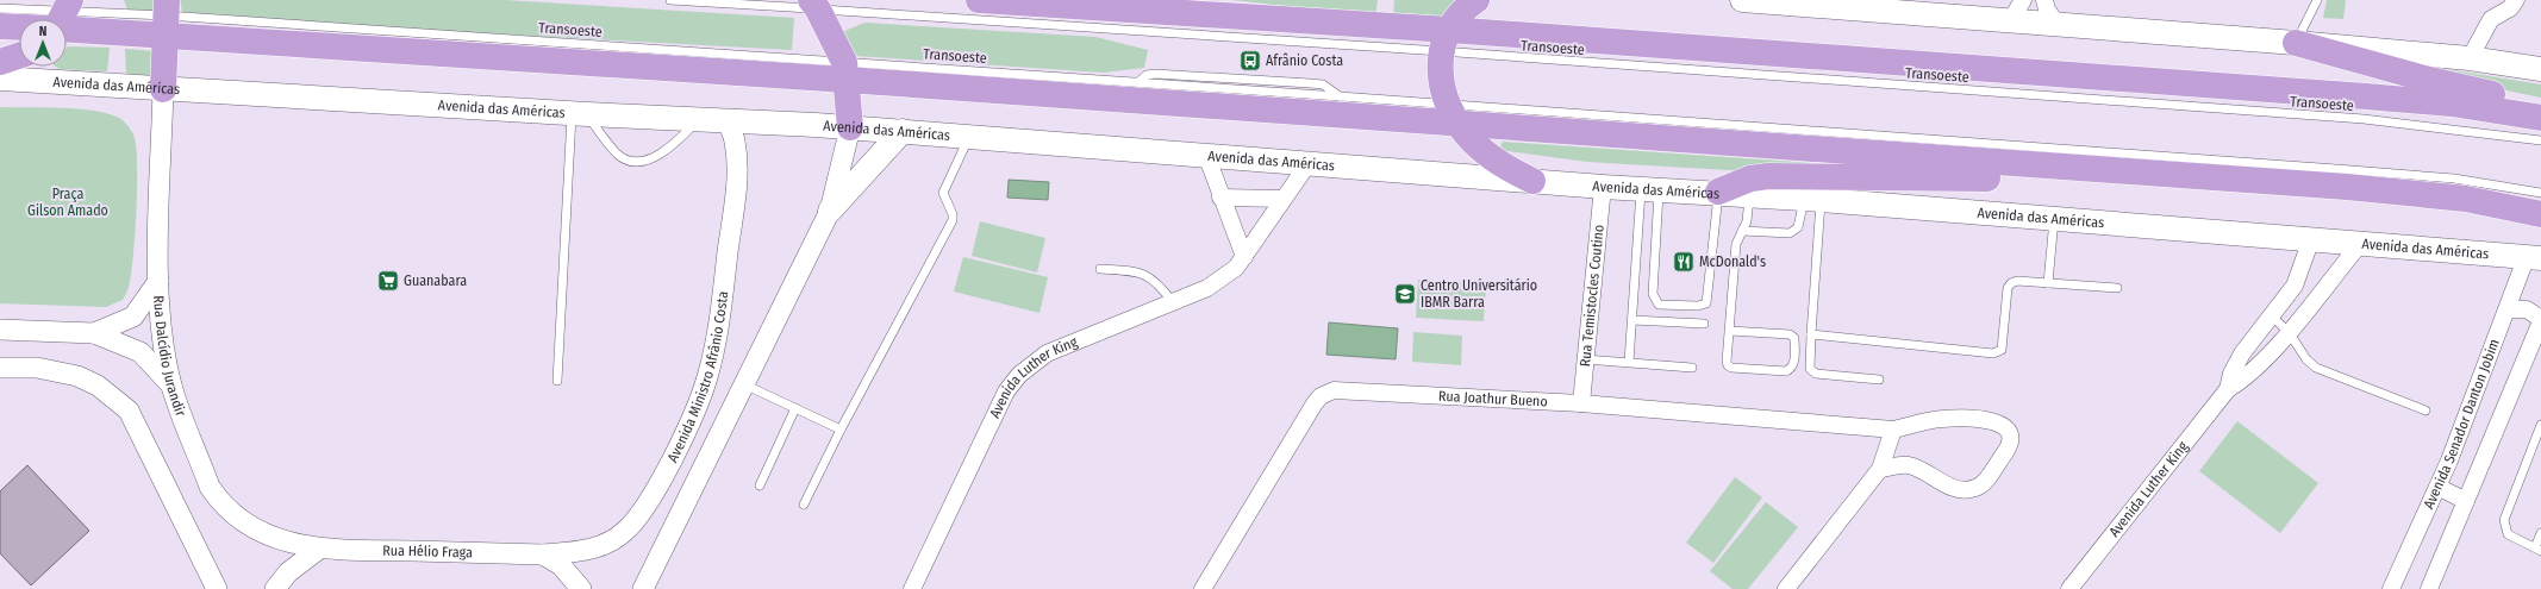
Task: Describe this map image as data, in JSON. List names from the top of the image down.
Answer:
{
  "streets": {
    "main road": ["Avenida das Américas"],
    "street": [
      "Rua Temistocles Coutino",
      "Rua Dalcídio Jurandir",
      "Avenida Ministro Afrânio Costa",
      "Avenida Luther King",
      "Rua Joathur Bueno",
      "Avenida Senador Danton Jobim",
      "Rua Hélio Fraga"
    ],
    "lane": ["Transoeste"]
  },
  "crossings": [
    ["Avenida das Américas", "Rua Temistocles Coutino"],
    ["Avenida das Américas", "Rua Dalcídio Jurandir"],
    ["Avenida das Américas", "Avenida Ministro Afrânio Costa"],
    ["Avenida das Américas", "Avenida Luther King"],
    ["Avenida das Américas", "Avenida Senador Danton Jobim"],
    ["Rua Temistocles Coutino", "Rua Joathur Bueno"],
    ["Rua Dalcídio Jurandir", "Rua Hélio Fraga"],
    ["Avenida Ministro Afrânio Costa", "Rua Hélio Fraga"]
  ],
  "parks": ["Praça Gilson Amado"],
  "places": {
    "bus stop": ["Afrânio Costa"],
    "restaurant": ["McDonald's"],
    "supermarket": ["Guanabara"],
    "school or university": ["Centro Universitário IBMR Barra"]
  },
  "north": "top"
}
